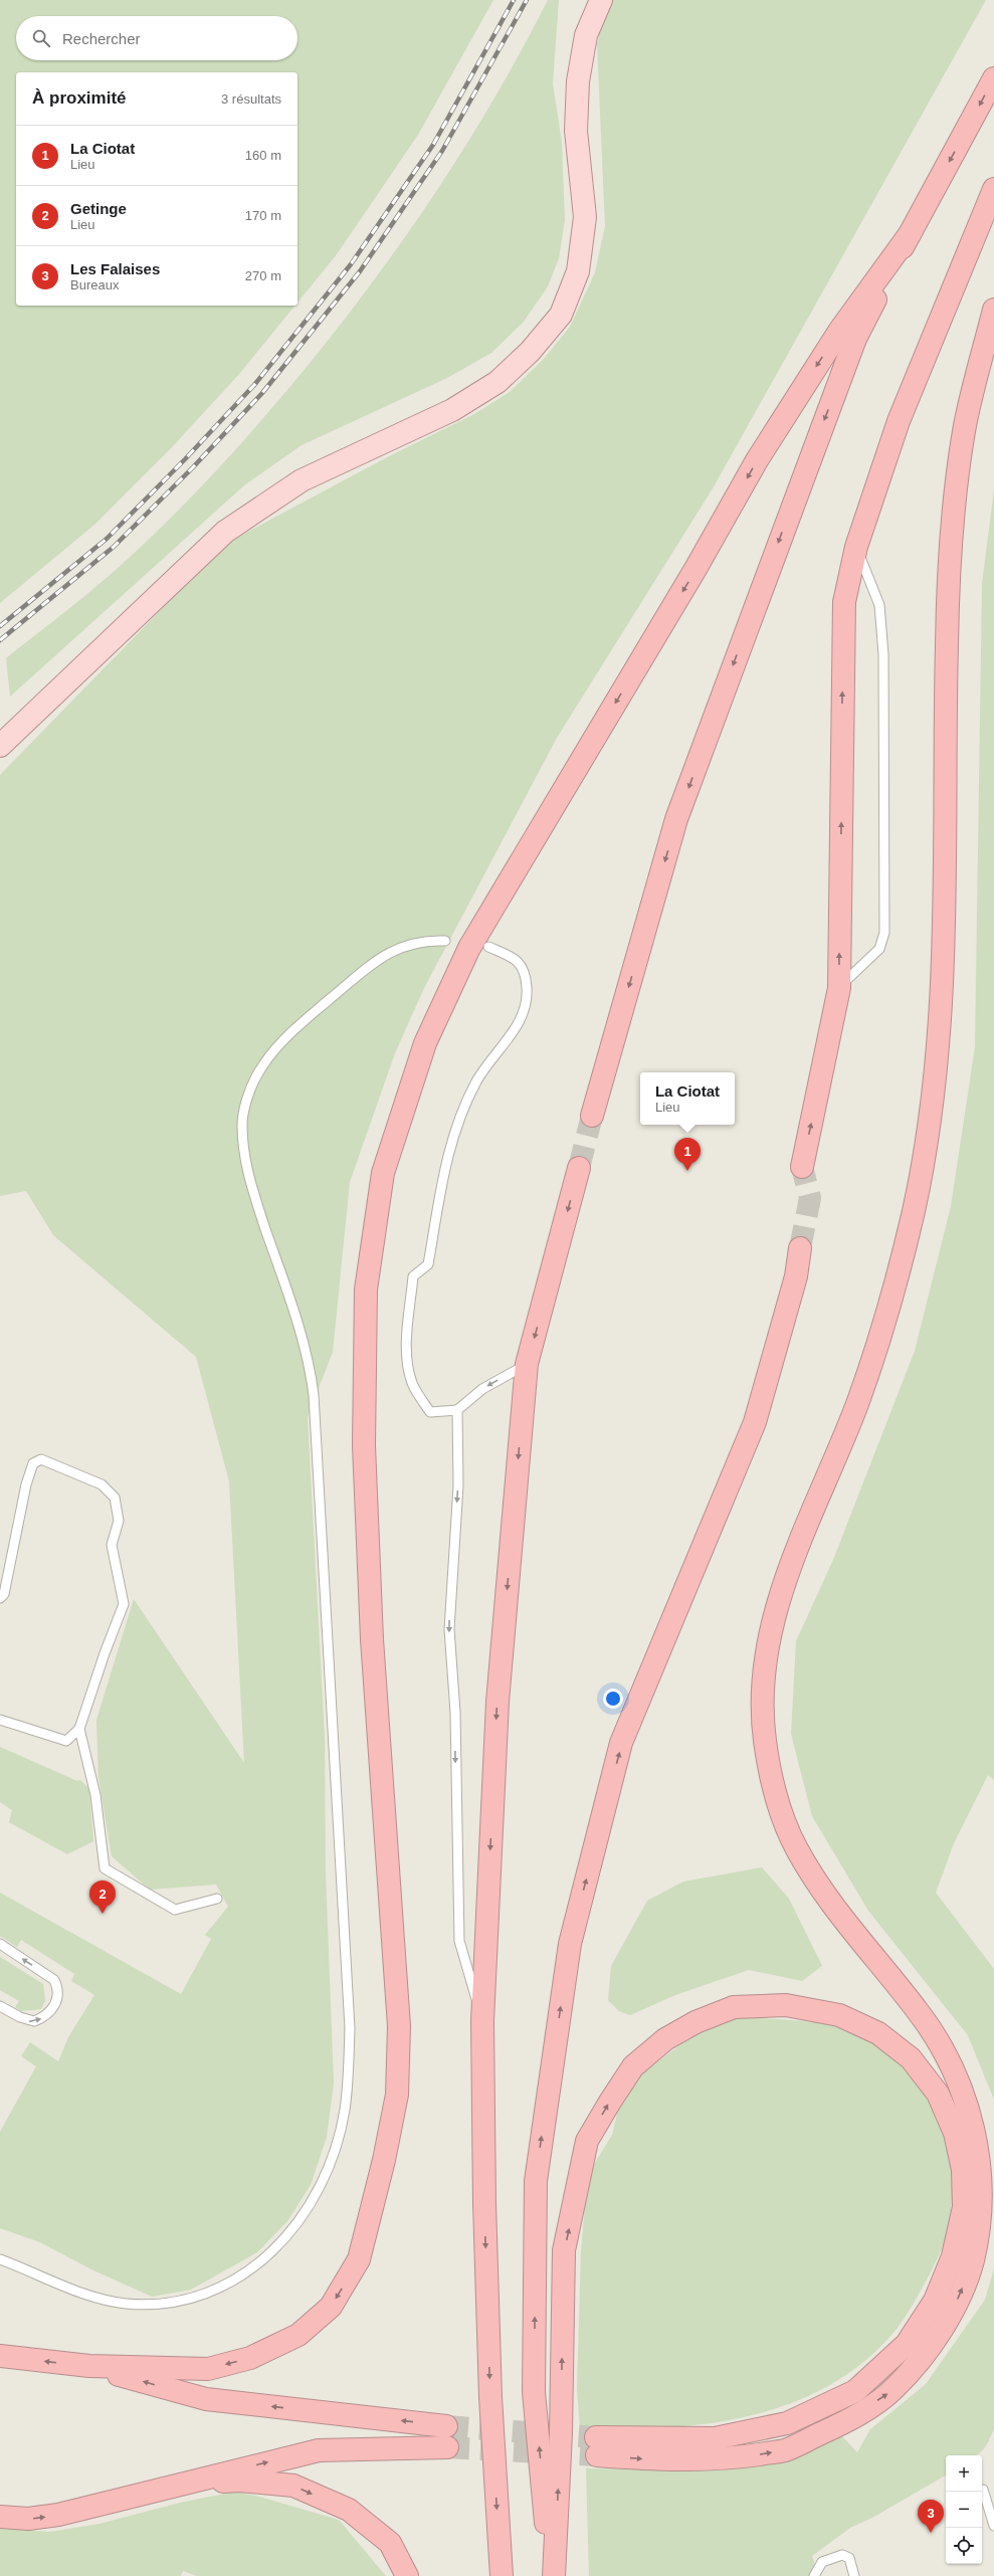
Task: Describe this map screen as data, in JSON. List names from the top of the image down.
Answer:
{
  "page": {
    "search": "Rechercher",
    "heading": ["À proximité", "3 résultats"],
    "list": [
      {
        "mark": "1",
        "name": "La Ciotat",
        "note": "Lieu",
        "value": "160 m"
      },
      {
        "mark": "2",
        "name": "Getinge",
        "note": "Lieu",
        "value": "170 m"
      },
      {
        "mark": "3",
        "name": "Les Falaises",
        "note": "Bureaux",
        "value": "270 m"
      }
    ],
    "popup": ["La Ciotat", "Lieu"],
    "pins": ["1", "2", "3"],
    "map_buttons": ["+", "−"]
  }
}
